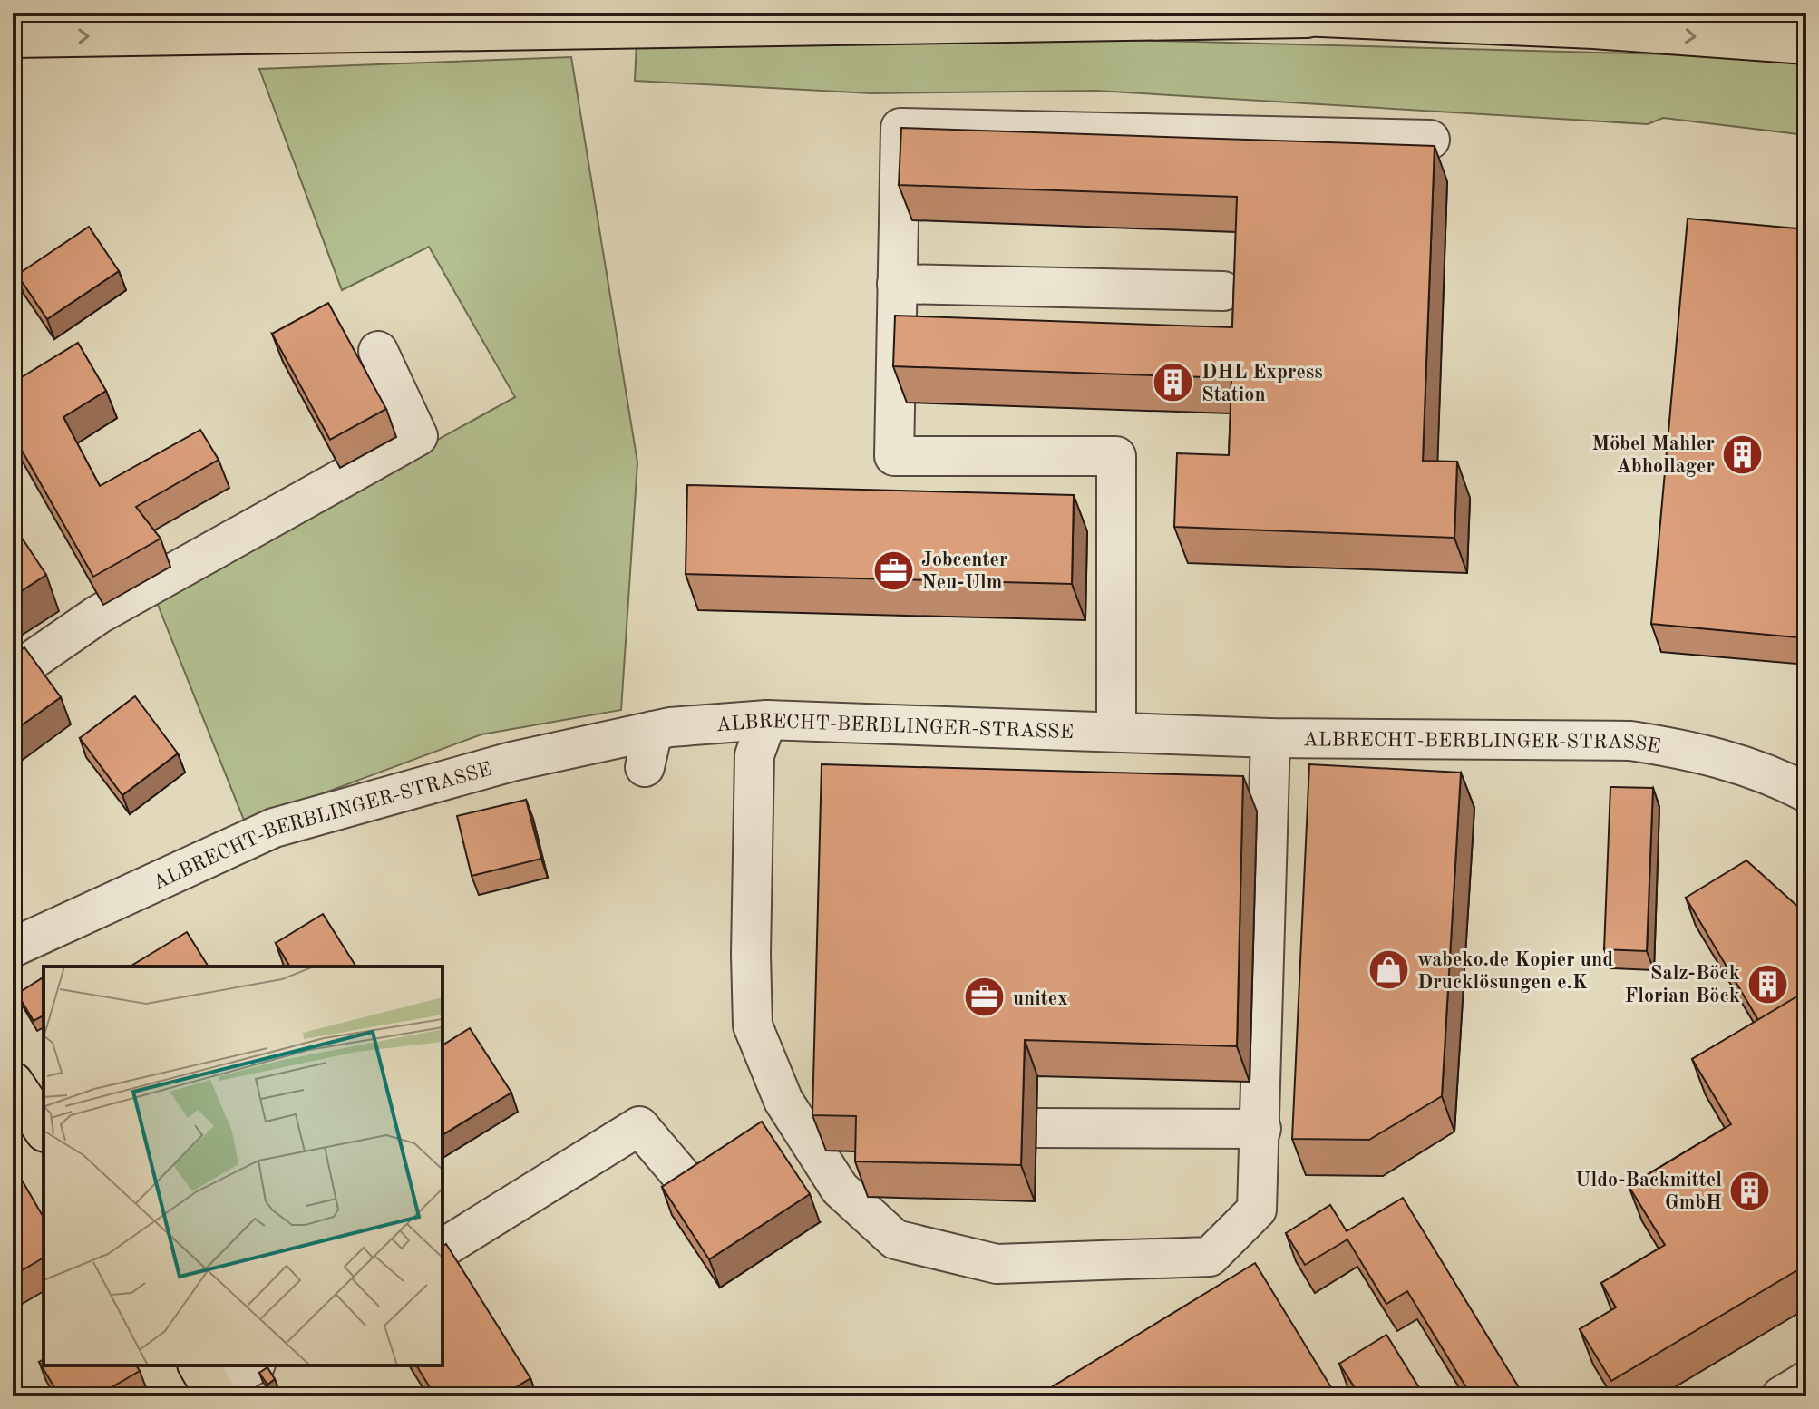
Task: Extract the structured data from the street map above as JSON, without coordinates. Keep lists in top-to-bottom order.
{
  "streets": {
    "street": ["ALBRECHT-BERBLINGER-STRASSE"]
  },
  "places": {
    "building": [
      "DHL Express Station",
      "Möbel Mahler Abhollager",
      "Salz-Böck Florian Böck",
      "Uldo-Backmittel GmbH"
    ],
    "office": ["Jobcenter Neu-Ulm", "unitex"],
    "shop": ["wabeko.de Kopier und Drucklösungen e.K"]
  }
}
